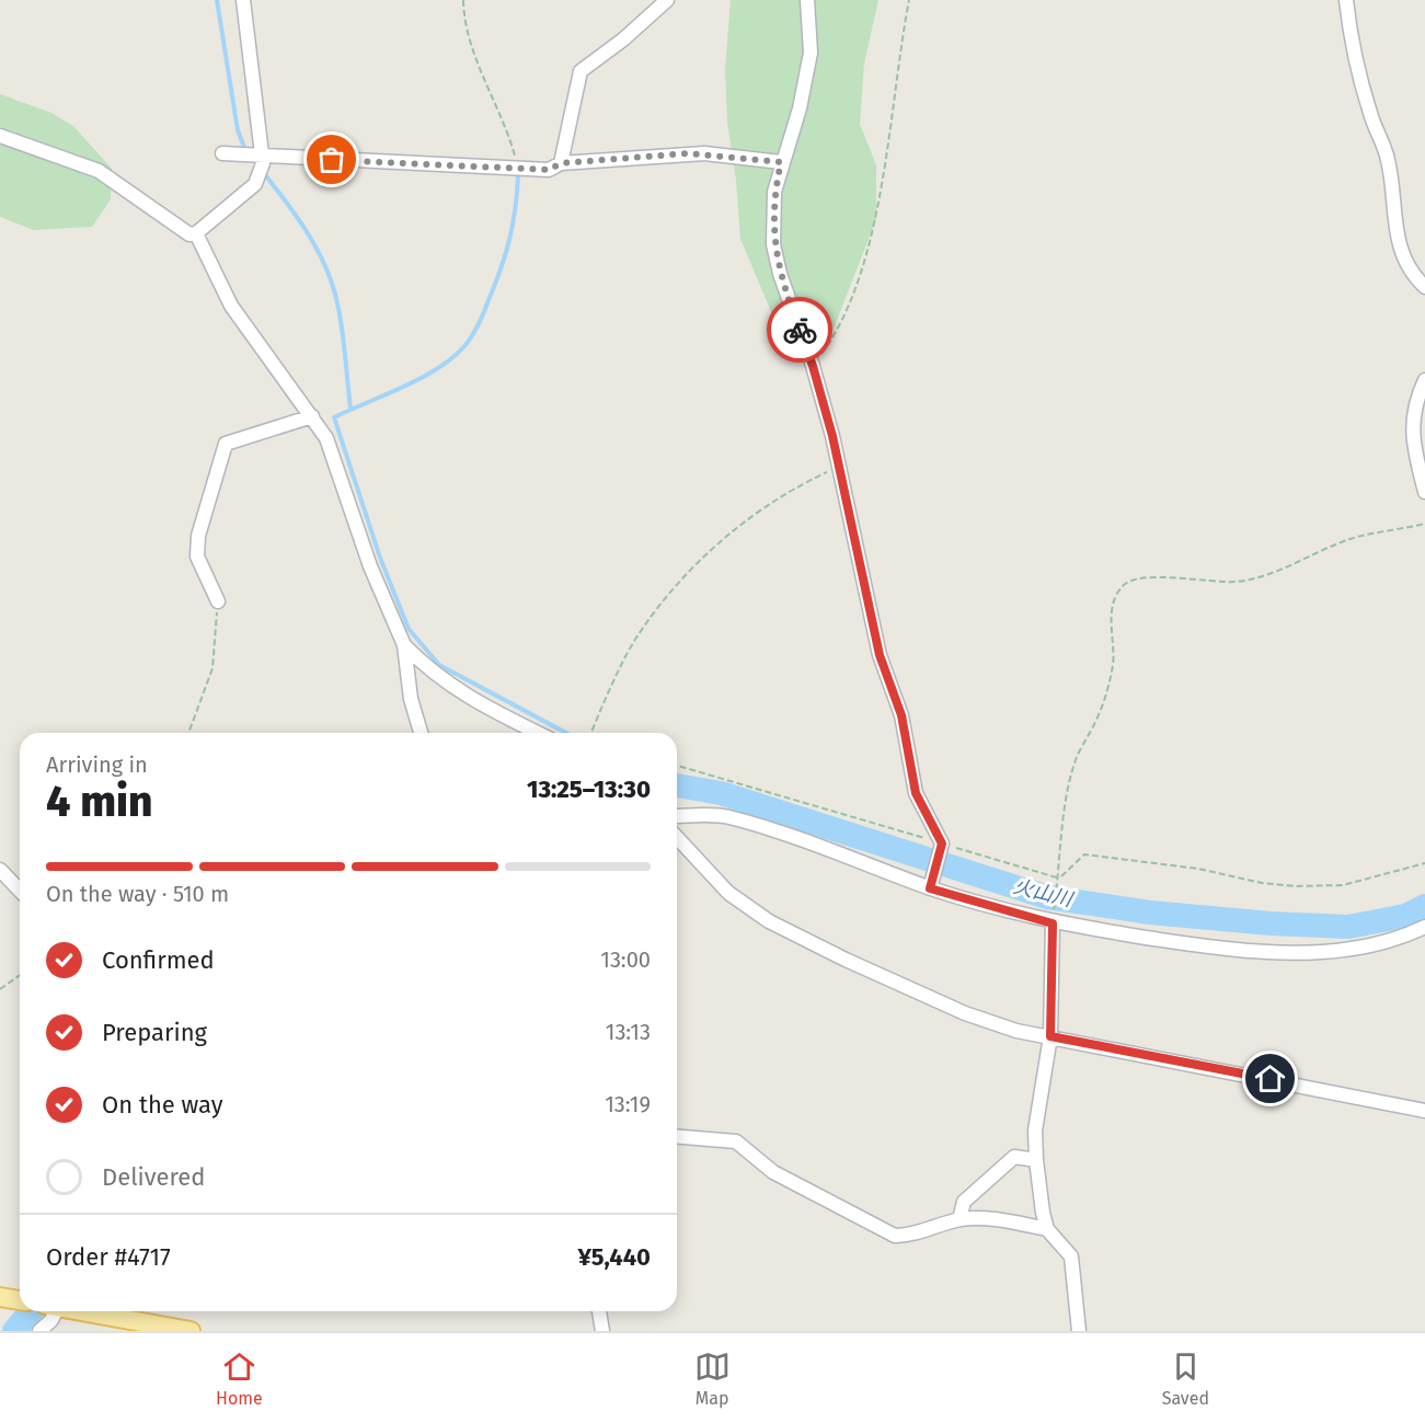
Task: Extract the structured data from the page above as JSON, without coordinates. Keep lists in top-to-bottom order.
{
  "water": ["火山川"],
  "page": {
    "heading": ["4 min", "Arriving in", "13:25–13:30"],
    "panel": ["Order #4717", "¥5,440"],
    "bar": "On the way · 510 m",
    "list": [
      ["Confirmed", "13:00"],
      ["Preparing", "13:13"],
      ["On the way", "13:19"],
      "Delivered"
    ],
    "tabs": ["Home", "Map", "Saved"]
  }
}
